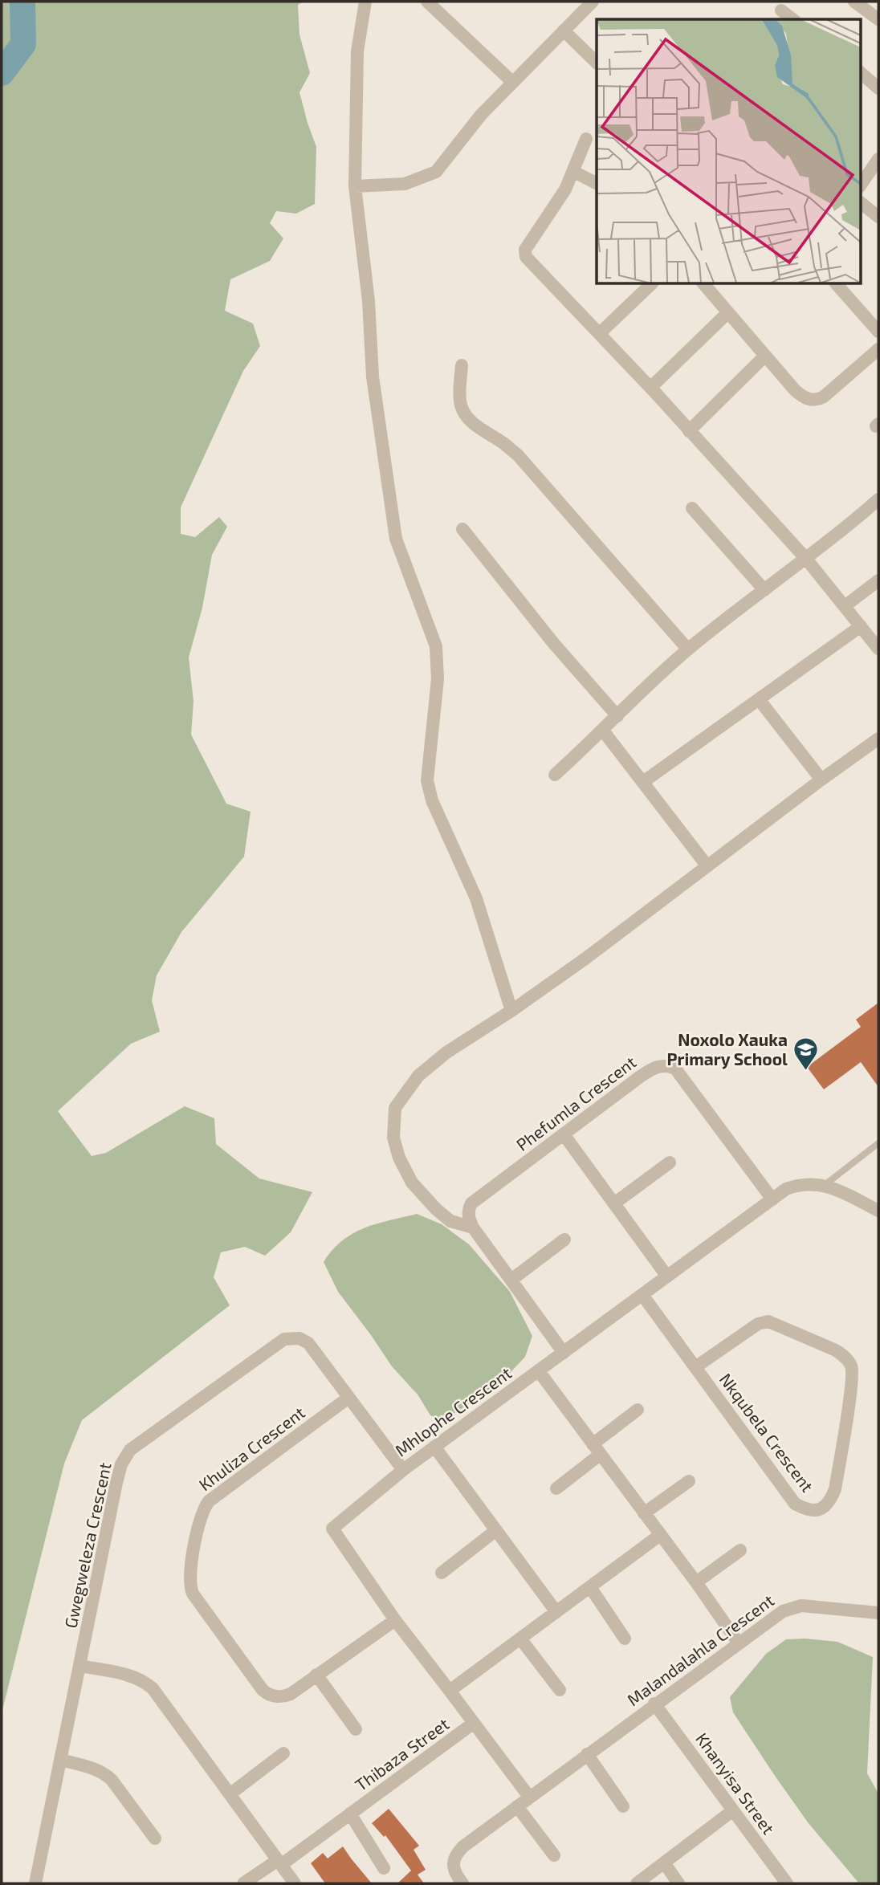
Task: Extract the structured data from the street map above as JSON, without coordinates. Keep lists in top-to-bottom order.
{
  "streets": {
    "street": [
      "Phefumla Crescent",
      "Mhlophe Crescent",
      "Nkqubela Crescent",
      "Khuliza Crescent",
      "Gwegweleza Crescent",
      "Malandalahla Crescent",
      "Thibaza Street",
      "Khanyisa Street"
    ]
  },
  "crossings": [
    ["Phefumla Crescent", "Mhlophe Crescent"],
    ["Mhlophe Crescent", "Nkqubela Crescent"],
    ["Mhlophe Crescent", "Khuliza Crescent"],
    ["Mhlophe Crescent", "Gwegweleza Crescent"],
    ["Mhlophe Crescent", "Malandalahla Crescent"],
    ["Mhlophe Crescent", "Thibaza Street"],
    ["Khuliza Crescent", "Gwegweleza Crescent"],
    ["Malandalahla Crescent", "Khanyisa Street"]
  ],
  "places": {
    "school or university": ["Noxolo Xauka Primary School"]
  }
}
